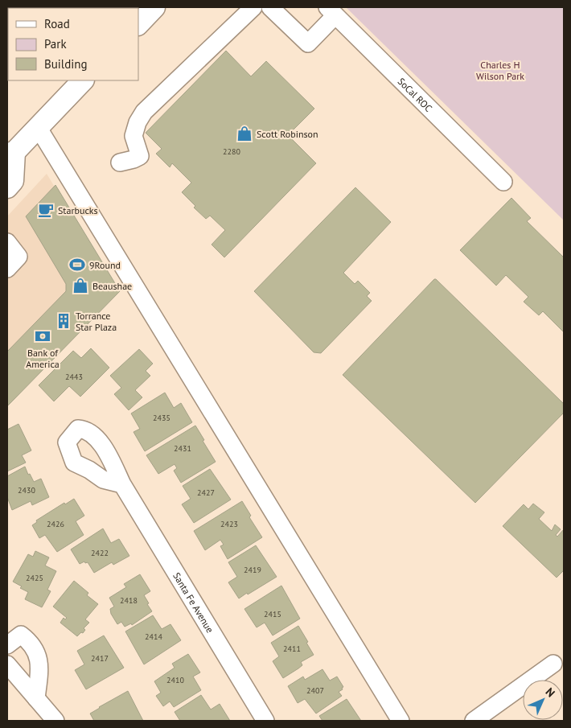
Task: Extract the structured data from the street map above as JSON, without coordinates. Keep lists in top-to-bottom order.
{
  "streets": {
    "street": ["SoCal ROC", "Santa Fe Avenue"]
  },
  "parks": ["Charles H Wilson Park"],
  "places": {
    "shop": ["Scott Robinson", "Beaushae"],
    "cafe": ["Starbucks"],
    "sports": ["9Round"],
    "building": ["Torrance Star Plaza"],
    "bank": ["Bank of America"]
  },
  "house_numbers": [
    "2280",
    "2443",
    "2435",
    "2431",
    "2430",
    "2427",
    "2426",
    "2423",
    "2422",
    "2419",
    "2425",
    "2418",
    "2415",
    "2414",
    "2411",
    "2417",
    "2410",
    "2407"
  ],
  "legend": ["Road", "Park", "Building"],
  "north": "top right"
}
